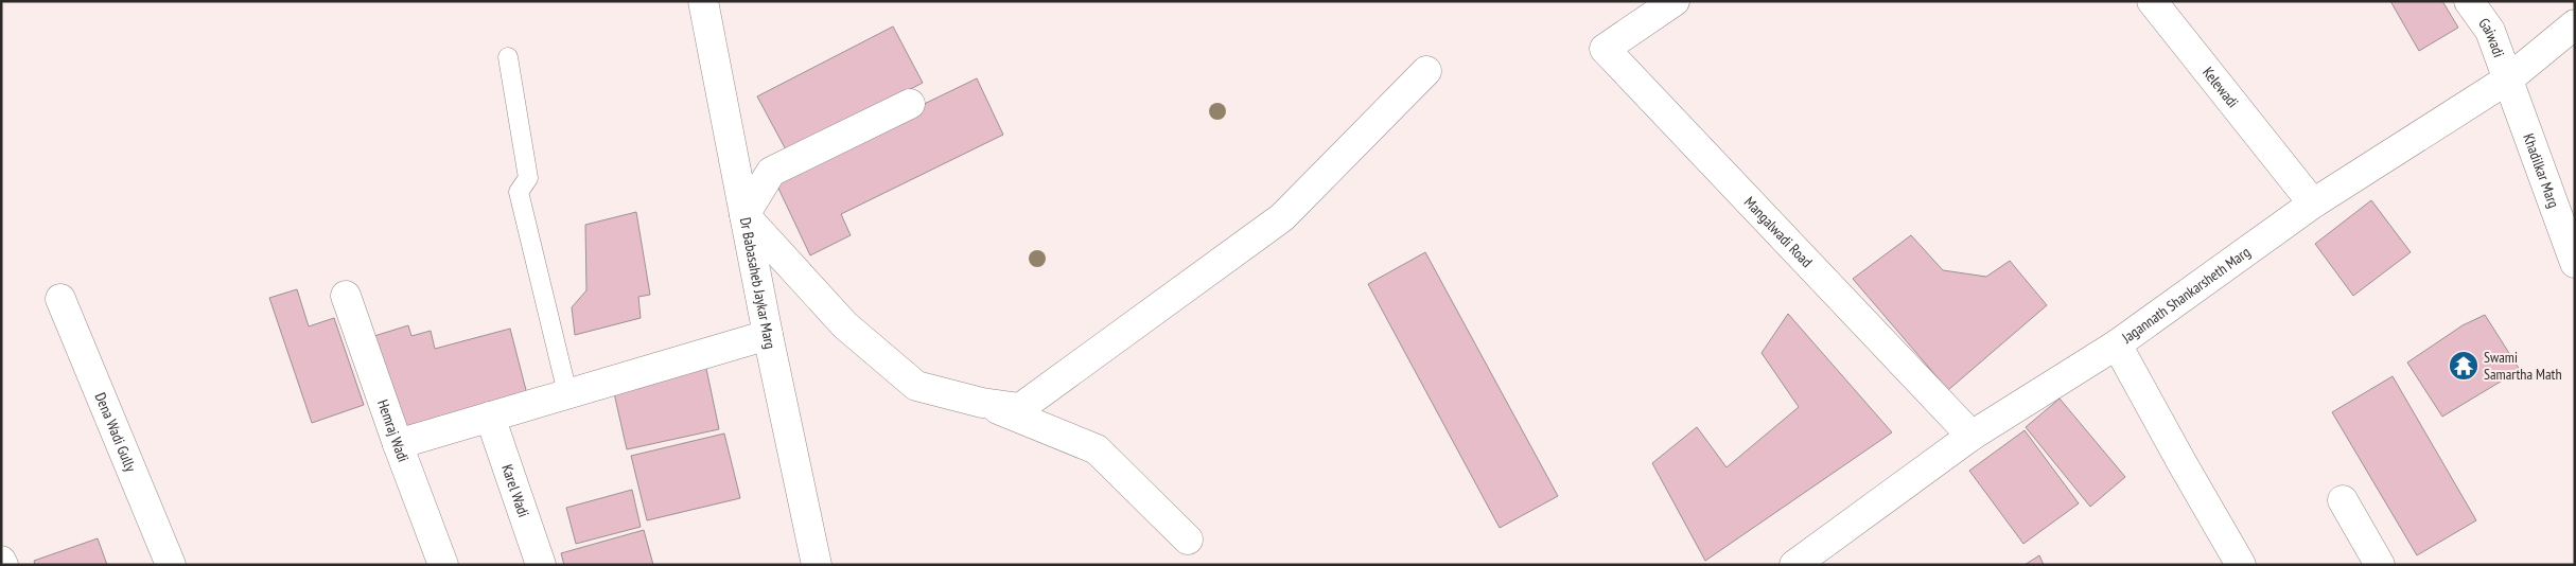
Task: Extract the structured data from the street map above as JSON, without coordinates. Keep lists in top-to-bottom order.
{
  "streets": {
    "street": [
      "Gaiwadi",
      "Kelewadi",
      "Khadilkar Marg",
      "Mangalwadi Road",
      "Dr Babasaheb Jaykar Marg",
      "Jagannath Shankarsheth Marg",
      "Hemraj Wadi",
      "Dena Wadi Gully",
      "Karel Wadi"
    ]
  },
  "crossings": [
    ["Gaiwadi", "Khadilkar Marg"],
    ["Gaiwadi", "Jagannath Shankarsheth Marg"],
    ["Kelewadi", "Jagannath Shankarsheth Marg"],
    ["Khadilkar Marg", "Jagannath Shankarsheth Marg"],
    ["Mangalwadi Road", "Jagannath Shankarsheth Marg"]
  ],
  "places": {
    "temple": ["Swami Samartha Math"]
  }
}
